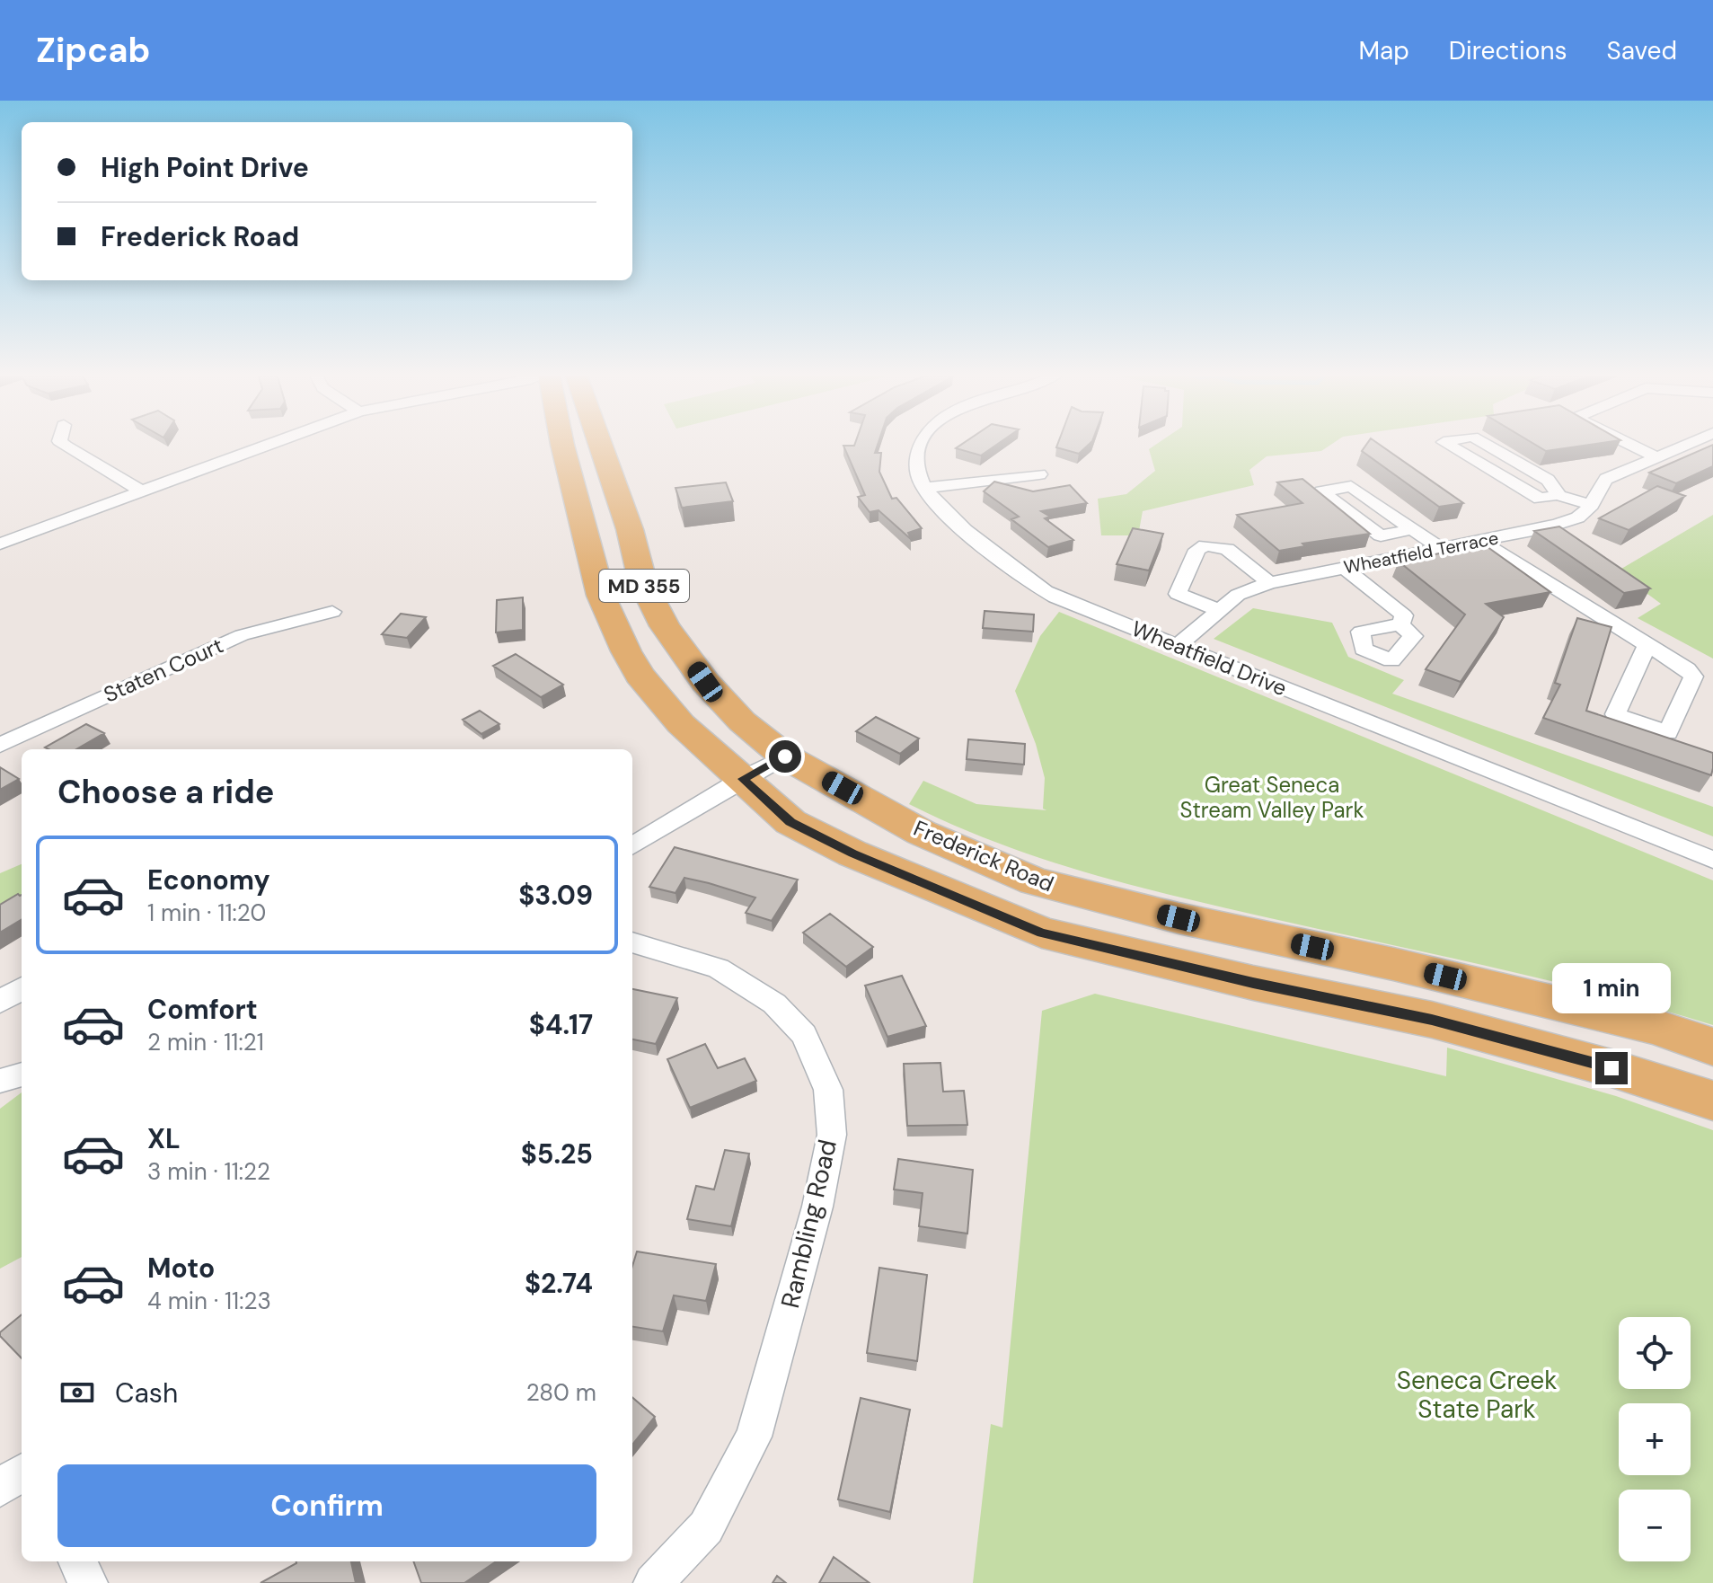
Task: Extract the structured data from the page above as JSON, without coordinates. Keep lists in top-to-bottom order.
{
  "streets": {
    "main road": ["MD 355", "Frederick Road"],
    "street": [
      "Wheatfield Terrace",
      "Wheatfield Drive",
      "Staten Court",
      "Rambling Road"
    ]
  },
  "crossings": [
    ["Wheatfield Terrace", "Wheatfield Drive"]
  ],
  "parks": ["Great Seneca Stream Valley Park", "Seneca Creek State Park"],
  "page": {
    "header": "Zipcab",
    "nav": ["Map", "Directions", "Saved"],
    "banner": ["High Point Drive", "Frederick Road"],
    "heading": "Choose a ride",
    "list": [
      {
        "name": "Economy",
        "note": "1 min · 11:20",
        "value": "$3.09"
      },
      {
        "name": "Comfort",
        "note": "2 min · 11:21",
        "value": "$4.17"
      },
      {
        "name": "XL",
        "note": "3 min · 11:22",
        "value": "$5.25"
      },
      {
        "name": "Moto",
        "note": "4 min · 11:23",
        "value": "$2.74"
      }
    ],
    "bubble": "1 min",
    "map_buttons": ["+", "−"],
    "pay": ["Cash", "280 m"],
    "buttons": "Confirm"
  }
}
